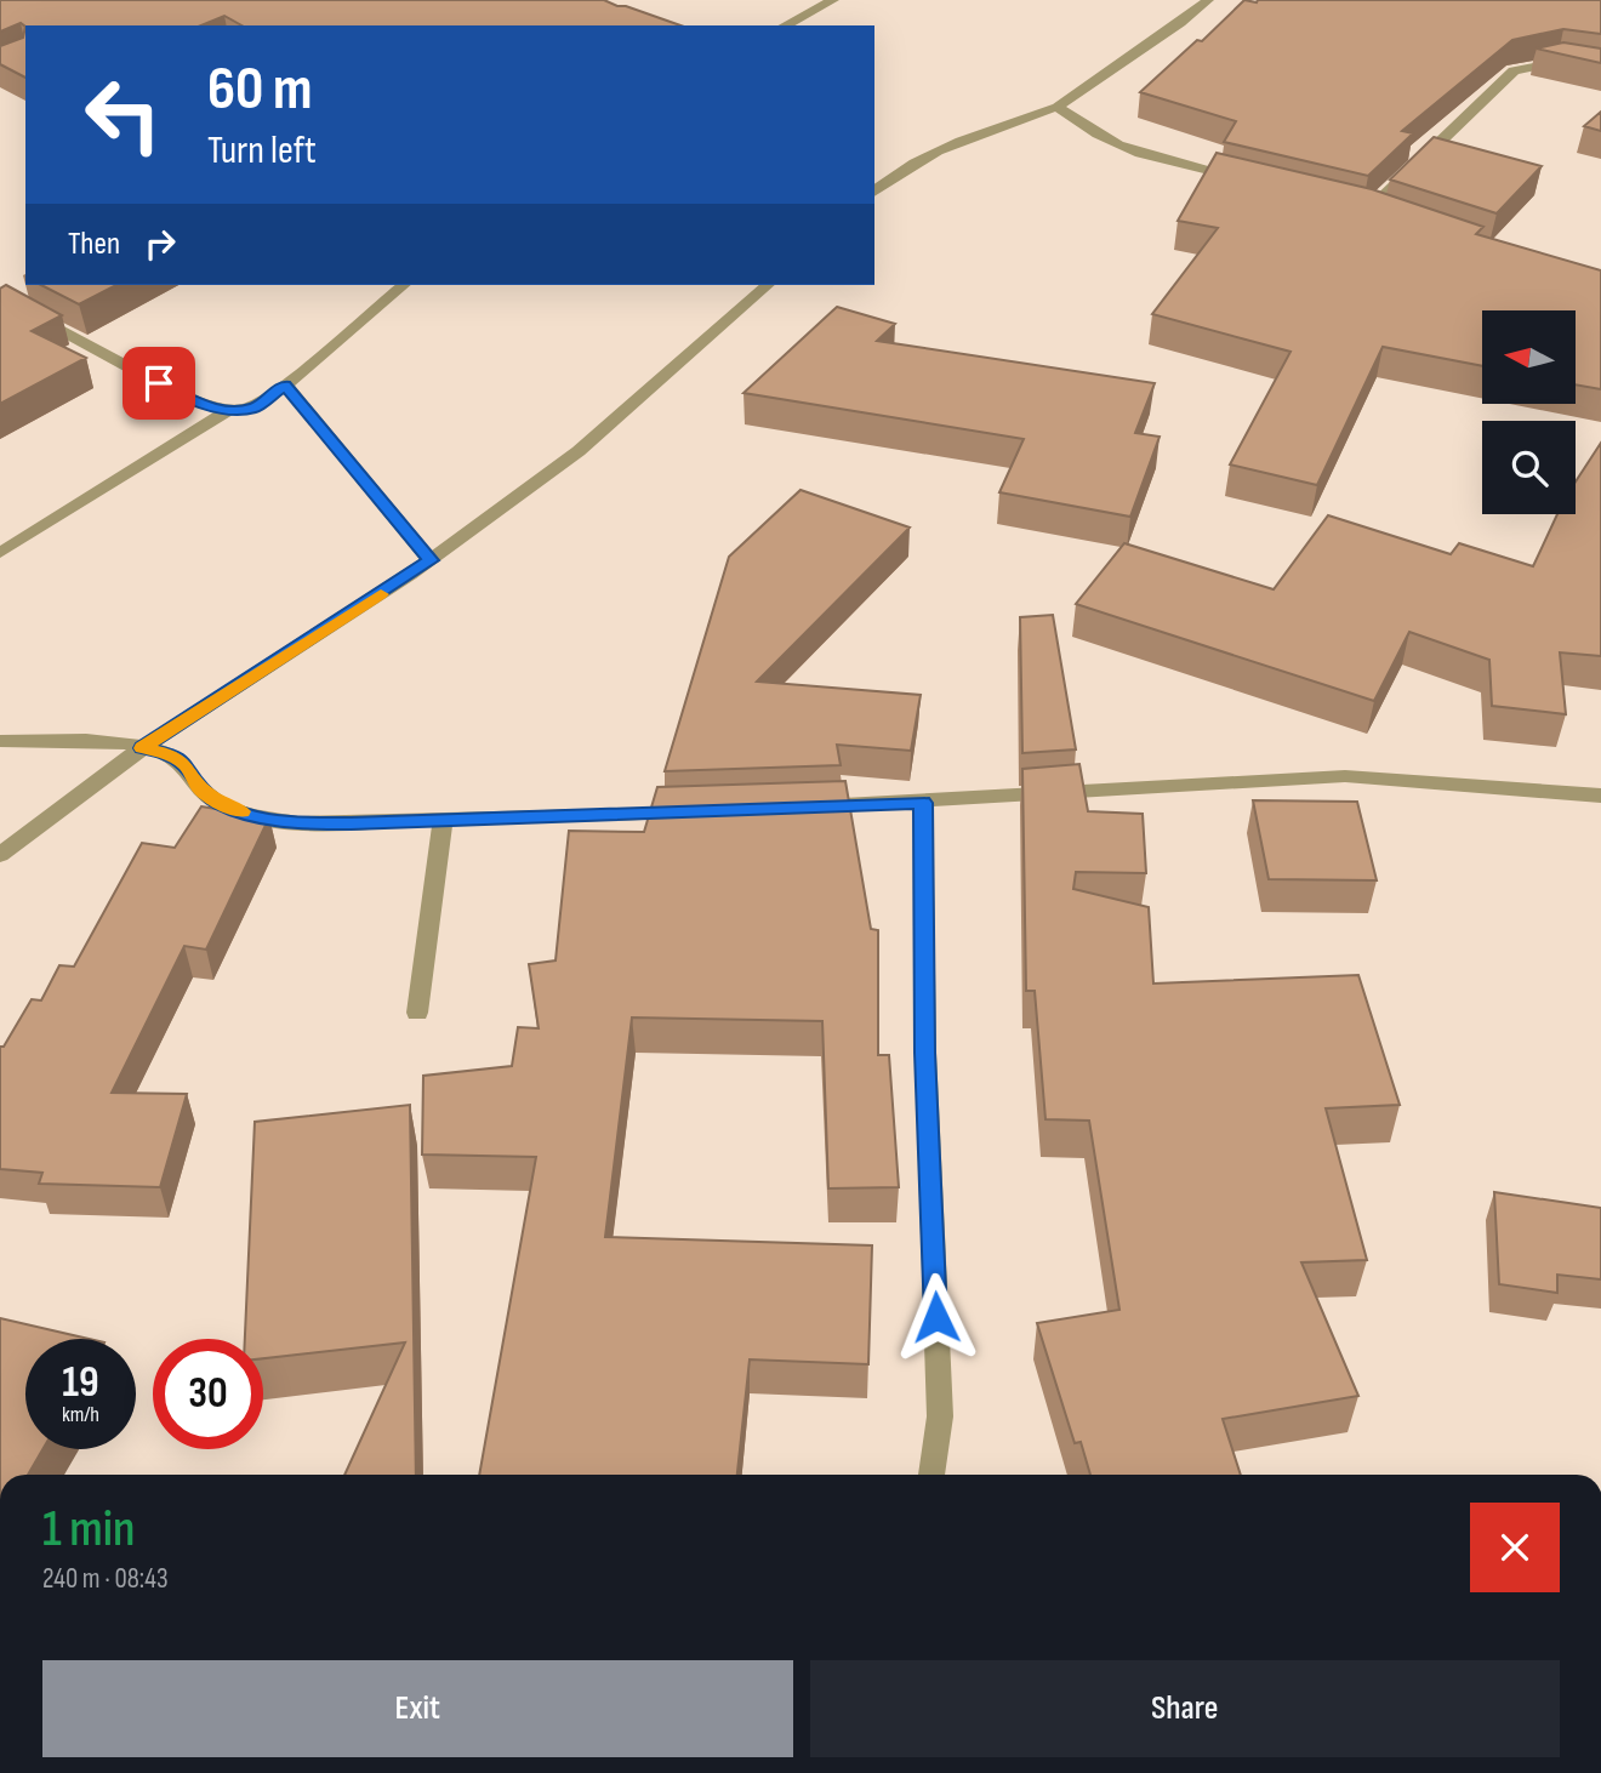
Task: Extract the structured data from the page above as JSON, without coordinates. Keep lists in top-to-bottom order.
{
  "north": "left",
  "page": {
    "turn": ["60 m", "Turn left"],
    "then": "Then",
    "speed": "19 km/h",
    "limit": "30",
    "heading": ["1 min", "240 m · 08:43"],
    "buttons": ["Exit", "Share"]
  }
}
